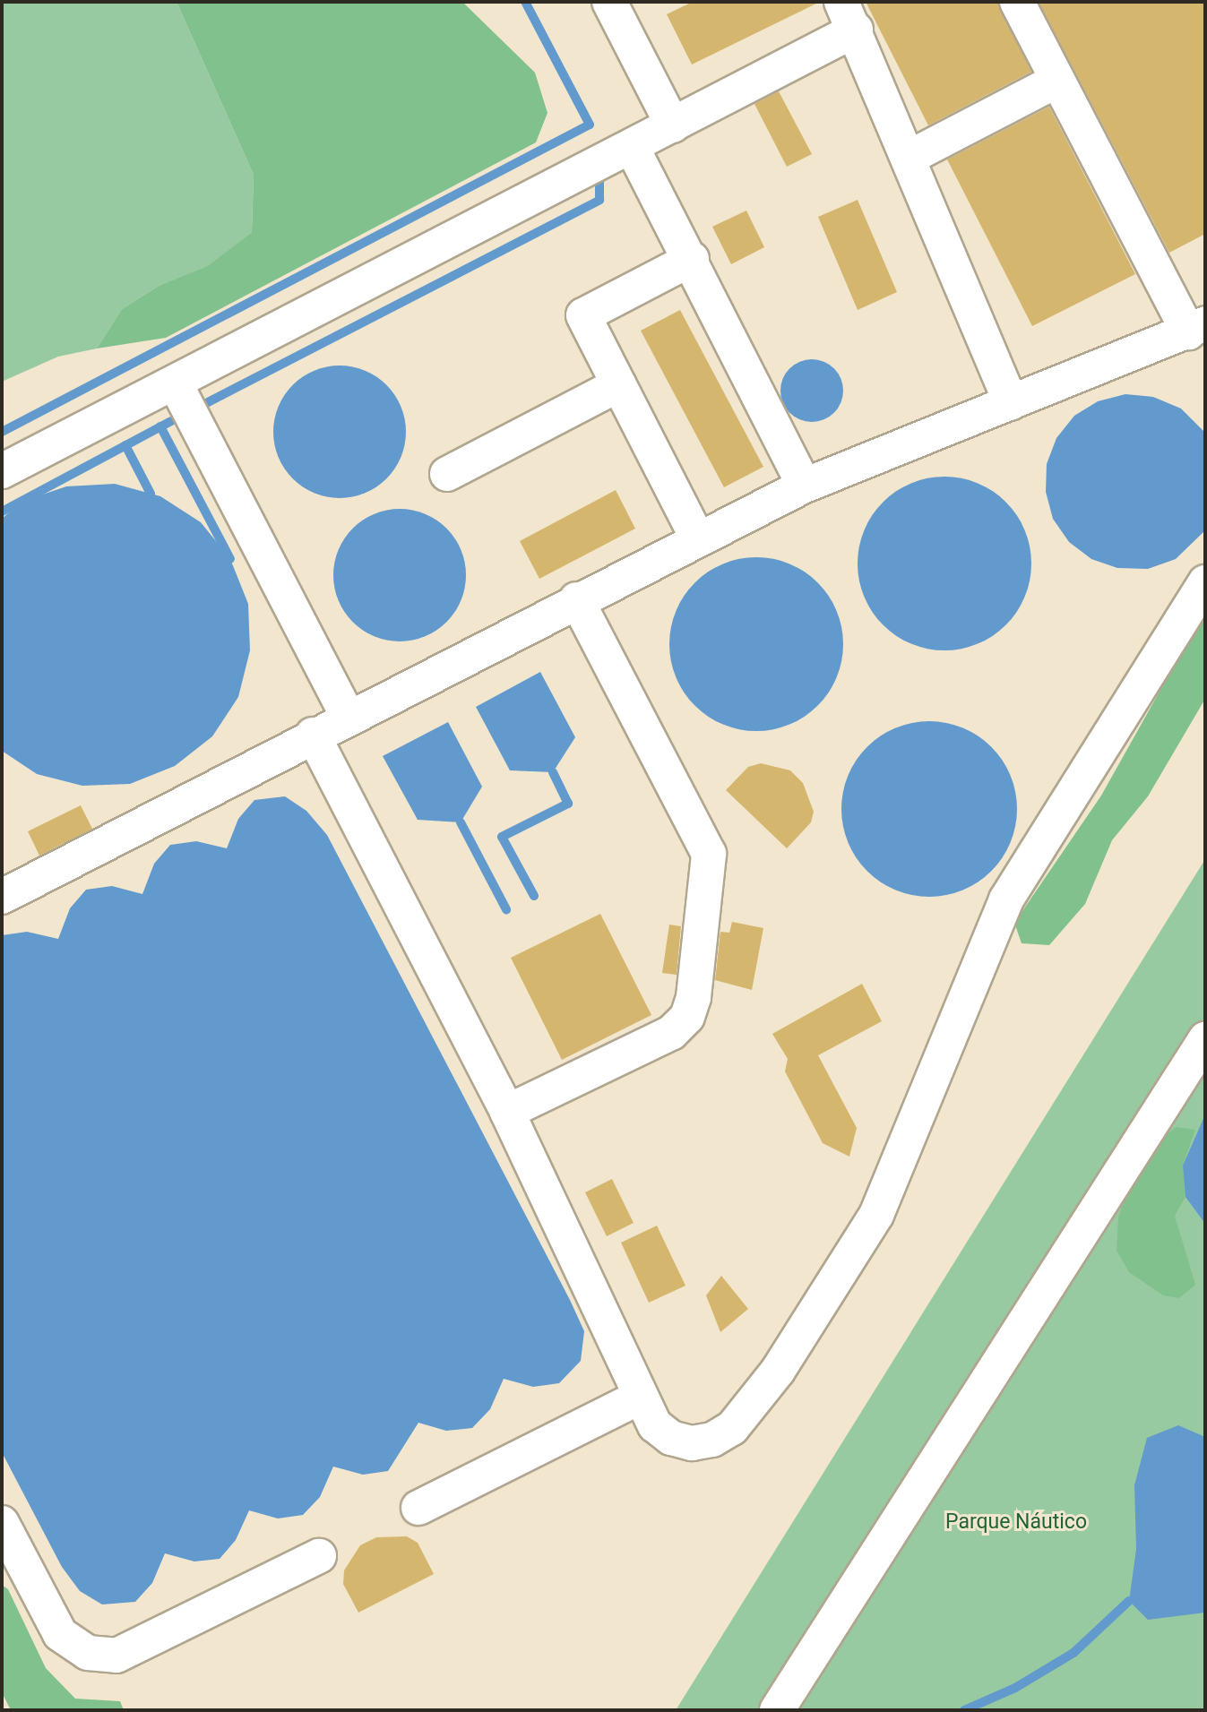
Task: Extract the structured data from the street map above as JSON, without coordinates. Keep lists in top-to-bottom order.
{
  "parks": ["Parque Náutico"]
}
